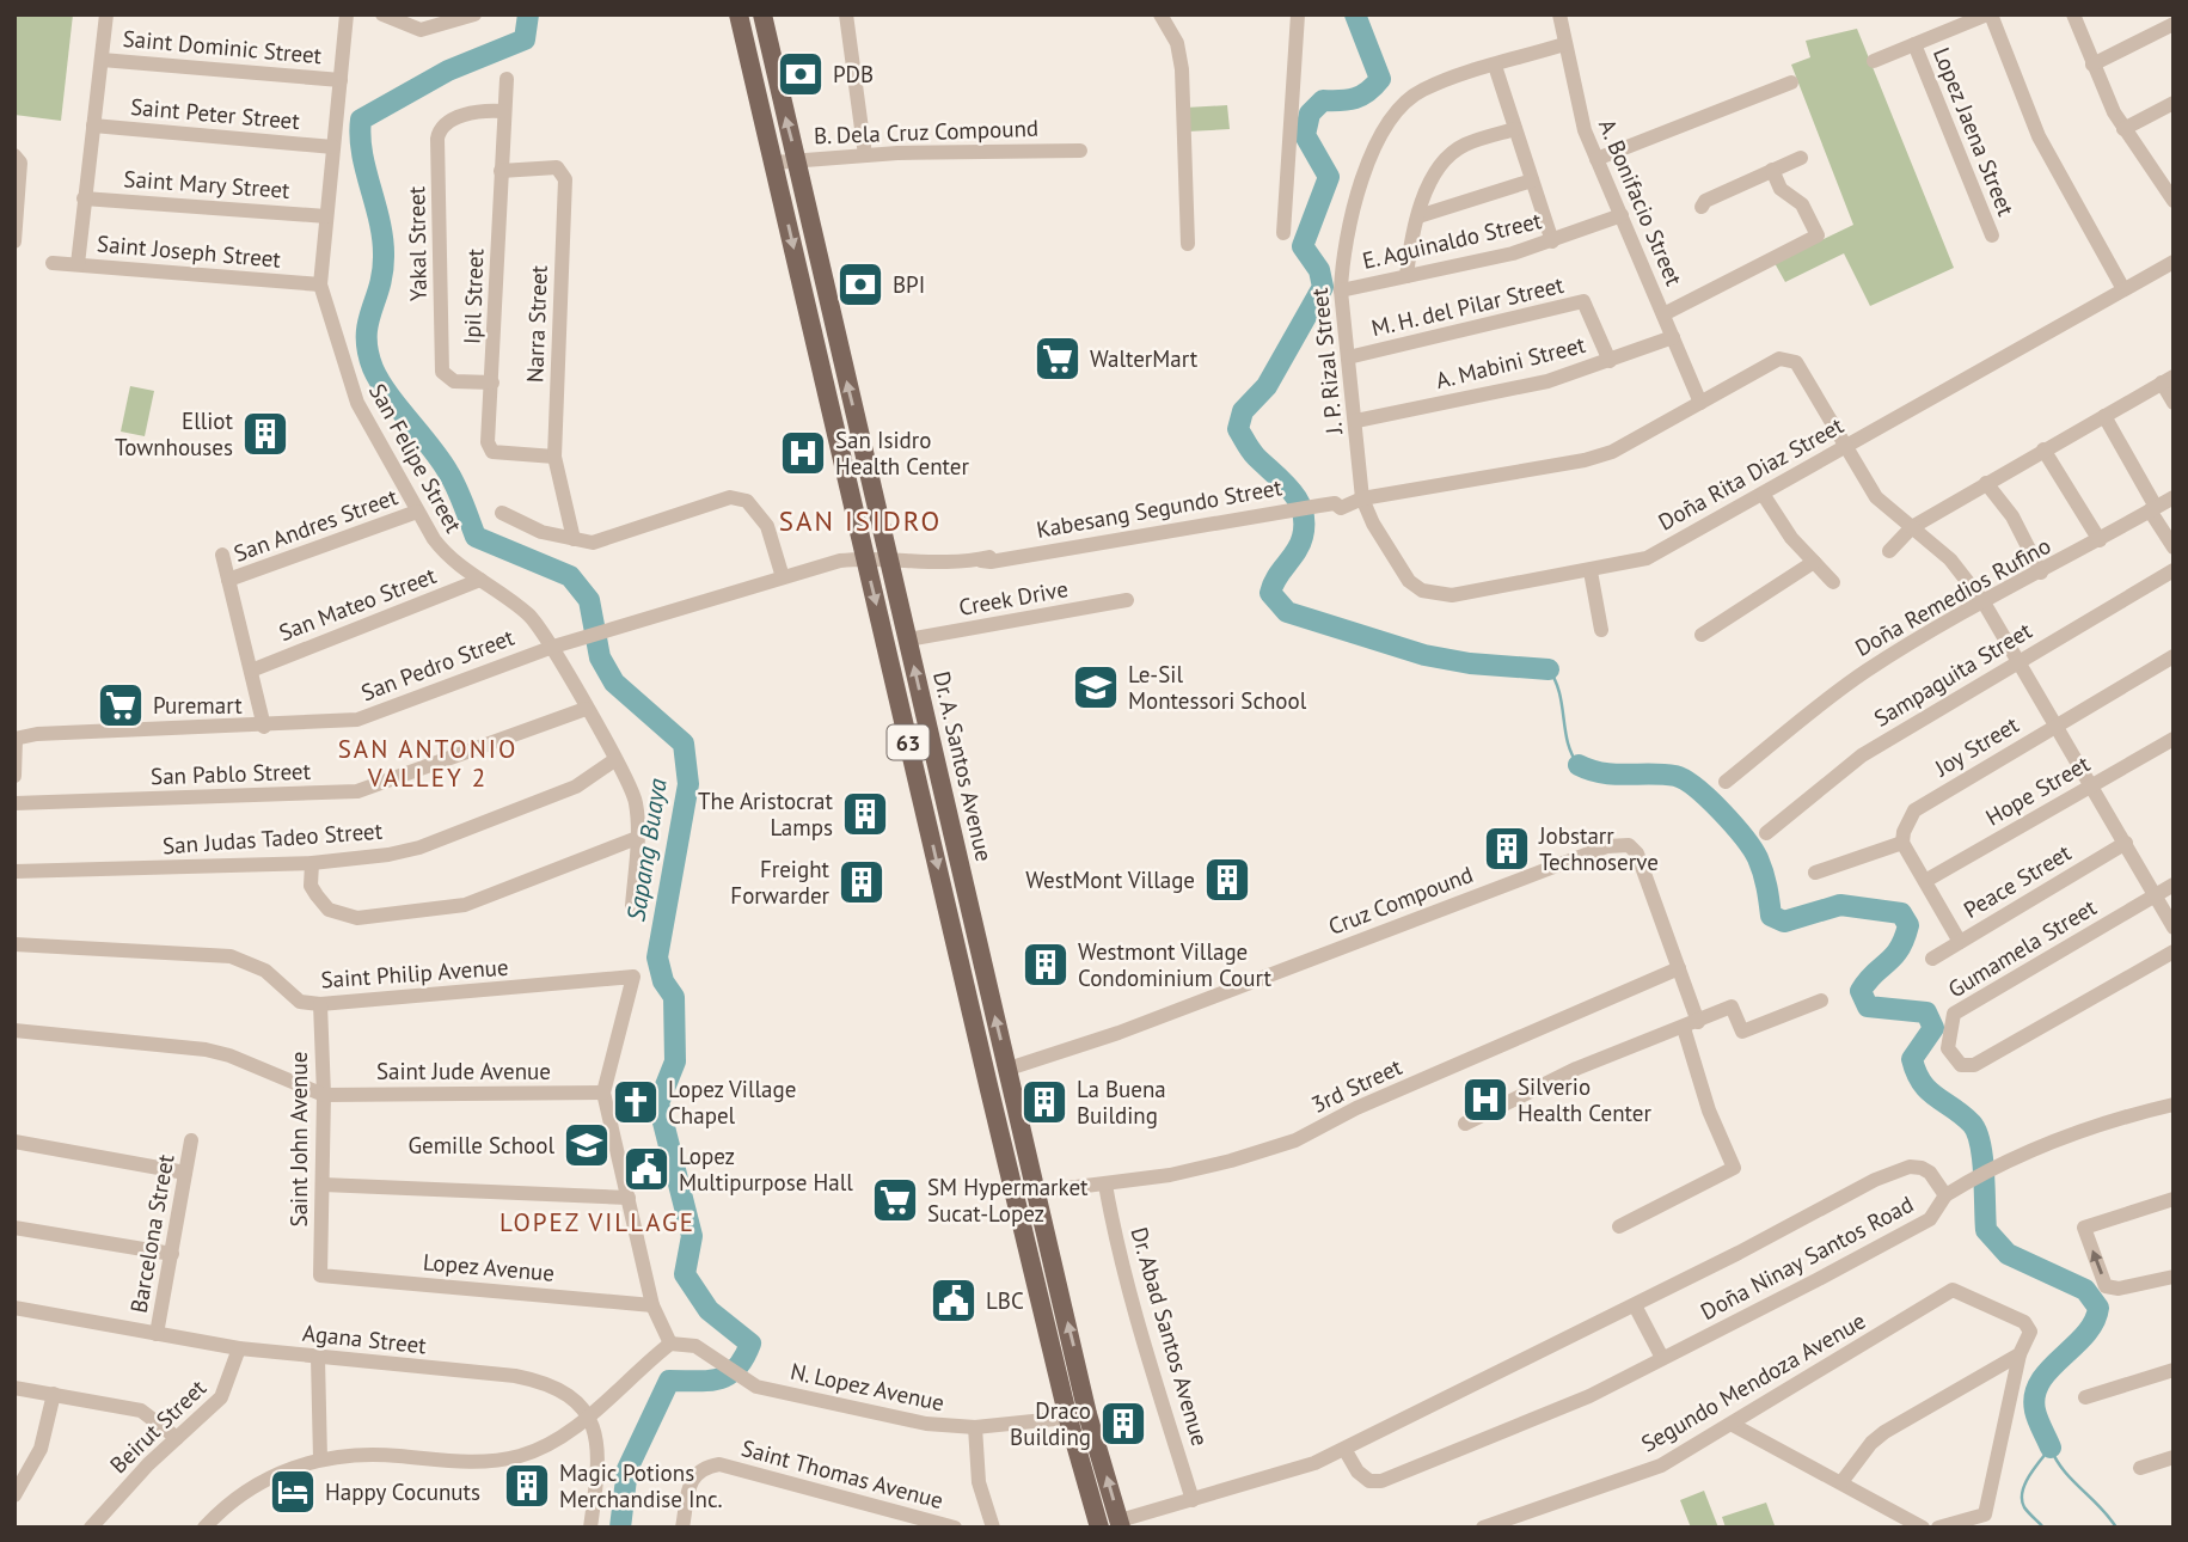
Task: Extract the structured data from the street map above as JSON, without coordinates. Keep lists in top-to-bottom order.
{
  "streets": {
    "main road": ["63", "Dr. A. Santos Avenue"],
    "street": [
      "Saint Dominic Street",
      "Saint Peter Street",
      "B. Dela Cruz Compound",
      "Lopez Jaena Street",
      "Saint Mary Street",
      "A. Bonifacio Street",
      "E. Aguinaldo Street",
      "Yakal Street",
      "Saint Joseph Street",
      "Ipil Street",
      "M. H. del Pilar Street",
      "Narra Street",
      "J. P. Rizal Street",
      "A. Mabini Street",
      "San Felipe Street",
      "Doña Rita Diaz Street",
      "Kabesang Segundo Street",
      "San Andres Street",
      "Doña Remedios Rufino",
      "Creek Drive",
      "San Mateo Street",
      "San Pedro Street",
      "Sampaguita Street",
      "Joy Street",
      "San Pablo Street",
      "Hope Street",
      "San Judas Tadeo Street",
      "Peace Street",
      "Cruz Compound",
      "Gumamela Street",
      "Saint Philip Avenue",
      "Saint Jude Avenue",
      "3rd Street",
      "Saint John Avenue",
      "Barcelona Street",
      "Doña Ninay Santos Road",
      "Lopez Avenue",
      "Dr. Abad Santos Avenue",
      "Agana Street",
      "Segundo Mendoza Avenue",
      "N. Lopez Avenue",
      "Beirut Street",
      "Saint Thomas Avenue"
    ]
  },
  "crossings": [
    ["Saint Dominic Street", "San Felipe Street"],
    ["Saint Peter Street", "San Felipe Street"],
    ["B. Dela Cruz Compound", "Dr. A. Santos Avenue"],
    ["Saint Mary Street", "San Felipe Street"],
    ["A. Bonifacio Street", "E. Aguinaldo Street"],
    ["A. Bonifacio Street", "J. P. Rizal Street"],
    ["A. Bonifacio Street", "A. Mabini Street"],
    ["A. Bonifacio Street", "Kabesang Segundo Street"],
    ["E. Aguinaldo Street", "J. P. Rizal Street"],
    ["Yakal Street", "Ipil Street"],
    ["Saint Joseph Street", "San Felipe Street"],
    ["Ipil Street", "Narra Street"],
    ["M. H. del Pilar Street", "J. P. Rizal Street"],
    ["M. H. del Pilar Street", "A. Mabini Street"],
    ["J. P. Rizal Street", "A. Mabini Street"],
    ["J. P. Rizal Street", "Doña Rita Diaz Street"],
    ["J. P. Rizal Street", "Kabesang Segundo Street"],
    ["San Felipe Street", "San Andres Street"],
    ["San Felipe Street", "San Mateo Street"],
    ["San Felipe Street", "San Pedro Street"],
    ["San Felipe Street", "San Pablo Street"],
    ["San Felipe Street", "San Judas Tadeo Street"],
    ["Doña Rita Diaz Street", "Kabesang Segundo Street"],
    ["Kabesang Segundo Street", "San Pedro Street"],
    ["Kabesang Segundo Street", "Dr. A. Santos Avenue"],
    ["Creek Drive", "Dr. A. Santos Avenue"],
    ["San Pedro Street", "Dr. A. Santos Avenue"],
    ["Dr. A. Santos Avenue", "Cruz Compound"],
    ["Dr. A. Santos Avenue", "3rd Street"],
    ["Dr. A. Santos Avenue", "Doña Ninay Santos Road"],
    ["Dr. A. Santos Avenue", "N. Lopez Avenue"],
    ["Cruz Compound", "3rd Street"],
    ["Saint Philip Avenue", "Saint Jude Avenue"],
    ["Saint Philip Avenue", "Saint John Avenue"],
    ["Saint Jude Avenue", "Saint John Avenue"],
    ["3rd Street", "Dr. Abad Santos Avenue"],
    ["Saint John Avenue", "Lopez Avenue"],
    ["Barcelona Street", "Agana Street"],
    ["Doña Ninay Santos Road", "Dr. Abad Santos Avenue"],
    ["Agana Street", "Beirut Street"]
  ],
  "districts": ["SAN ISIDRO", "SAN ANTONIO VALLEY 2", "LOPEZ VILLAGE"],
  "water": ["Sapang Buaya"],
  "places": {
    "bank": ["PDB", "BPI"],
    "supermarket": ["WalterMart", "Puremart", "SM Hypermarket Sucat-Lopez"],
    "building": [
      "Elliot Townhouses",
      "The Aristocrat Lamps",
      "Jobstarr Technoserve",
      "WestMont Village",
      "Freight Forwarder",
      "Westmont Village Condominium Court",
      "La Buena Building",
      "Draco Building",
      "Magic Potions Merchandise Inc."
    ],
    "hospital": ["San Isidro Health Center", "Silverio Health Center"],
    "school or university": ["Le-Sil Montessori School", "Gemille School"],
    "church": ["Lopez Village Chapel"],
    "public building": ["Lopez Multipurpose Hall", "LBC"],
    "hotel": ["Happy Cocunuts"]
  }
}
